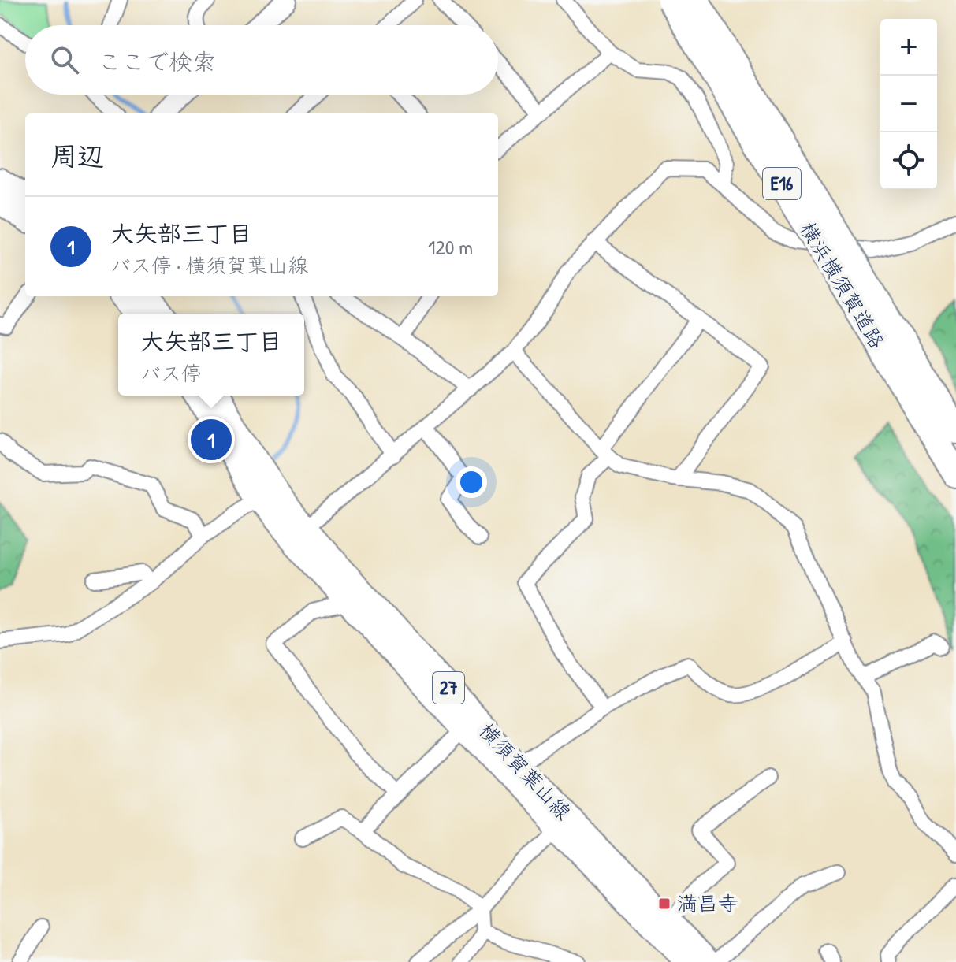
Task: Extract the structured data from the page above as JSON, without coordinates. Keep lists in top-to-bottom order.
{
  "streets": {
    "highway": ["E16", "横浜横須賀道路"],
    "main road": ["27", "横須賀葉山線"]
  },
  "places": {
    "transit": ["満昌寺"]
  },
  "page": {
    "map_buttons": ["+", "−"],
    "search": "ここで検索",
    "heading": "周辺",
    "list": [
      {
        "mark": "1",
        "name": "大矢部三丁目",
        "note": "バス停 · 横須賀葉山線",
        "value": "120 m"
      }
    ],
    "popup": ["大矢部三丁目", "バス停"],
    "pins": "1"
  }
}
